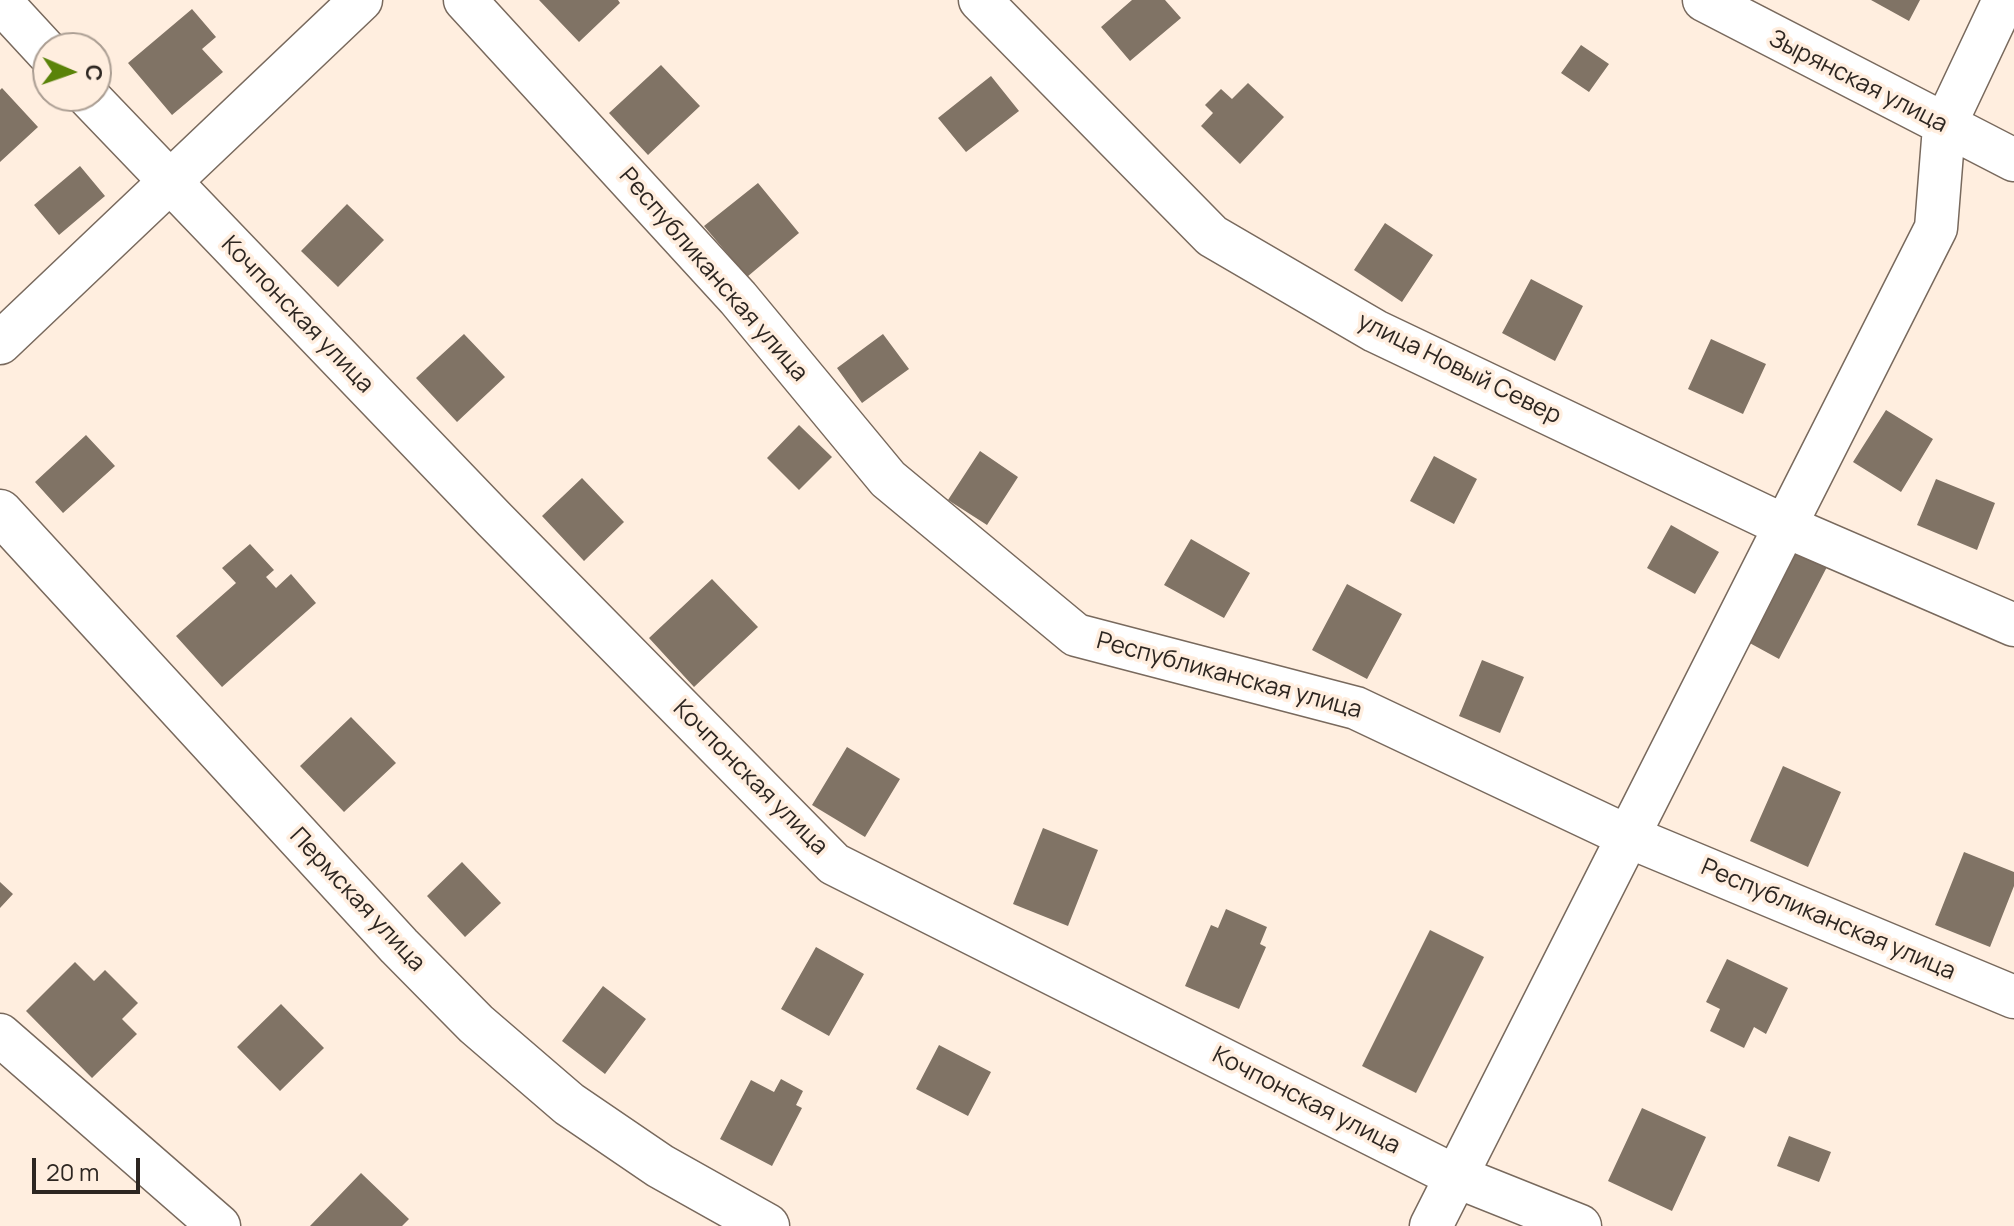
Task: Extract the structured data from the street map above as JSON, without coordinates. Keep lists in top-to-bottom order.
{
  "streets": {
    "main road": ["Пермская улица"],
    "street": [
      "Зырянская улица",
      "Республиканская улица",
      "Кочпонская улица",
      "улица Новый Север"
    ]
  },
  "scale_bar": "20 m",
  "north": "right"
}
